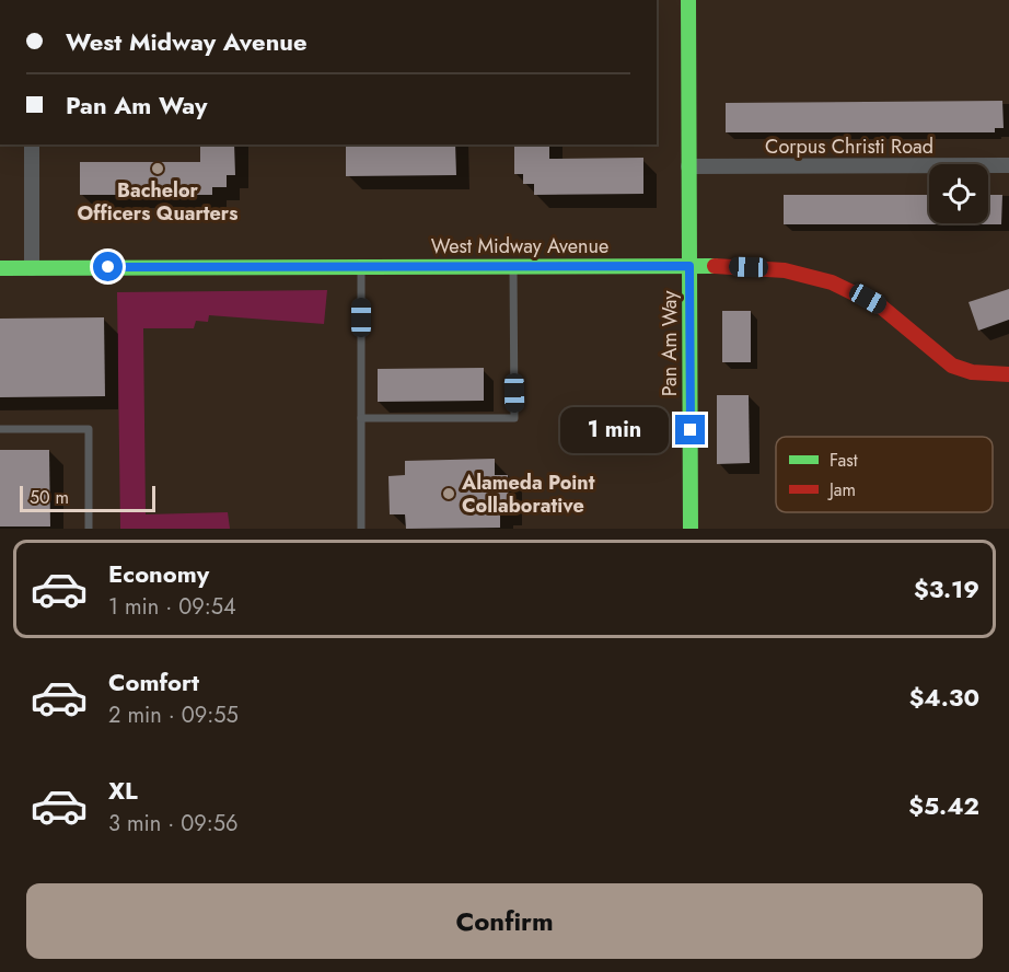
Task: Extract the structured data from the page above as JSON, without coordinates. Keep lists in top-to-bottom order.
{
  "streets": {
    "street": ["Corpus Christi Road", "West Midway Avenue", "Pan Am Way"]
  },
  "crossings": [
    ["Corpus Christi Road", "Pan Am Way"],
    ["West Midway Avenue", "Pan Am Way"]
  ],
  "places": ["Bachelor Officers Quarters", "Alameda Point Collaborative"],
  "legend": ["Fast", "Jam"],
  "scale_bar": "50 m",
  "page": {
    "banner": ["West Midway Avenue", "Pan Am Way"],
    "bubble": "1 min",
    "scale": "50 m",
    "list": [
      {
        "name": "Economy",
        "note": "1 min · 09:54",
        "value": "$3.19"
      },
      {
        "name": "Comfort",
        "note": "2 min · 09:55",
        "value": "$4.30"
      },
      {
        "name": "XL",
        "note": "3 min · 09:56",
        "value": "$5.42"
      }
    ],
    "buttons": "Confirm"
  }
}
